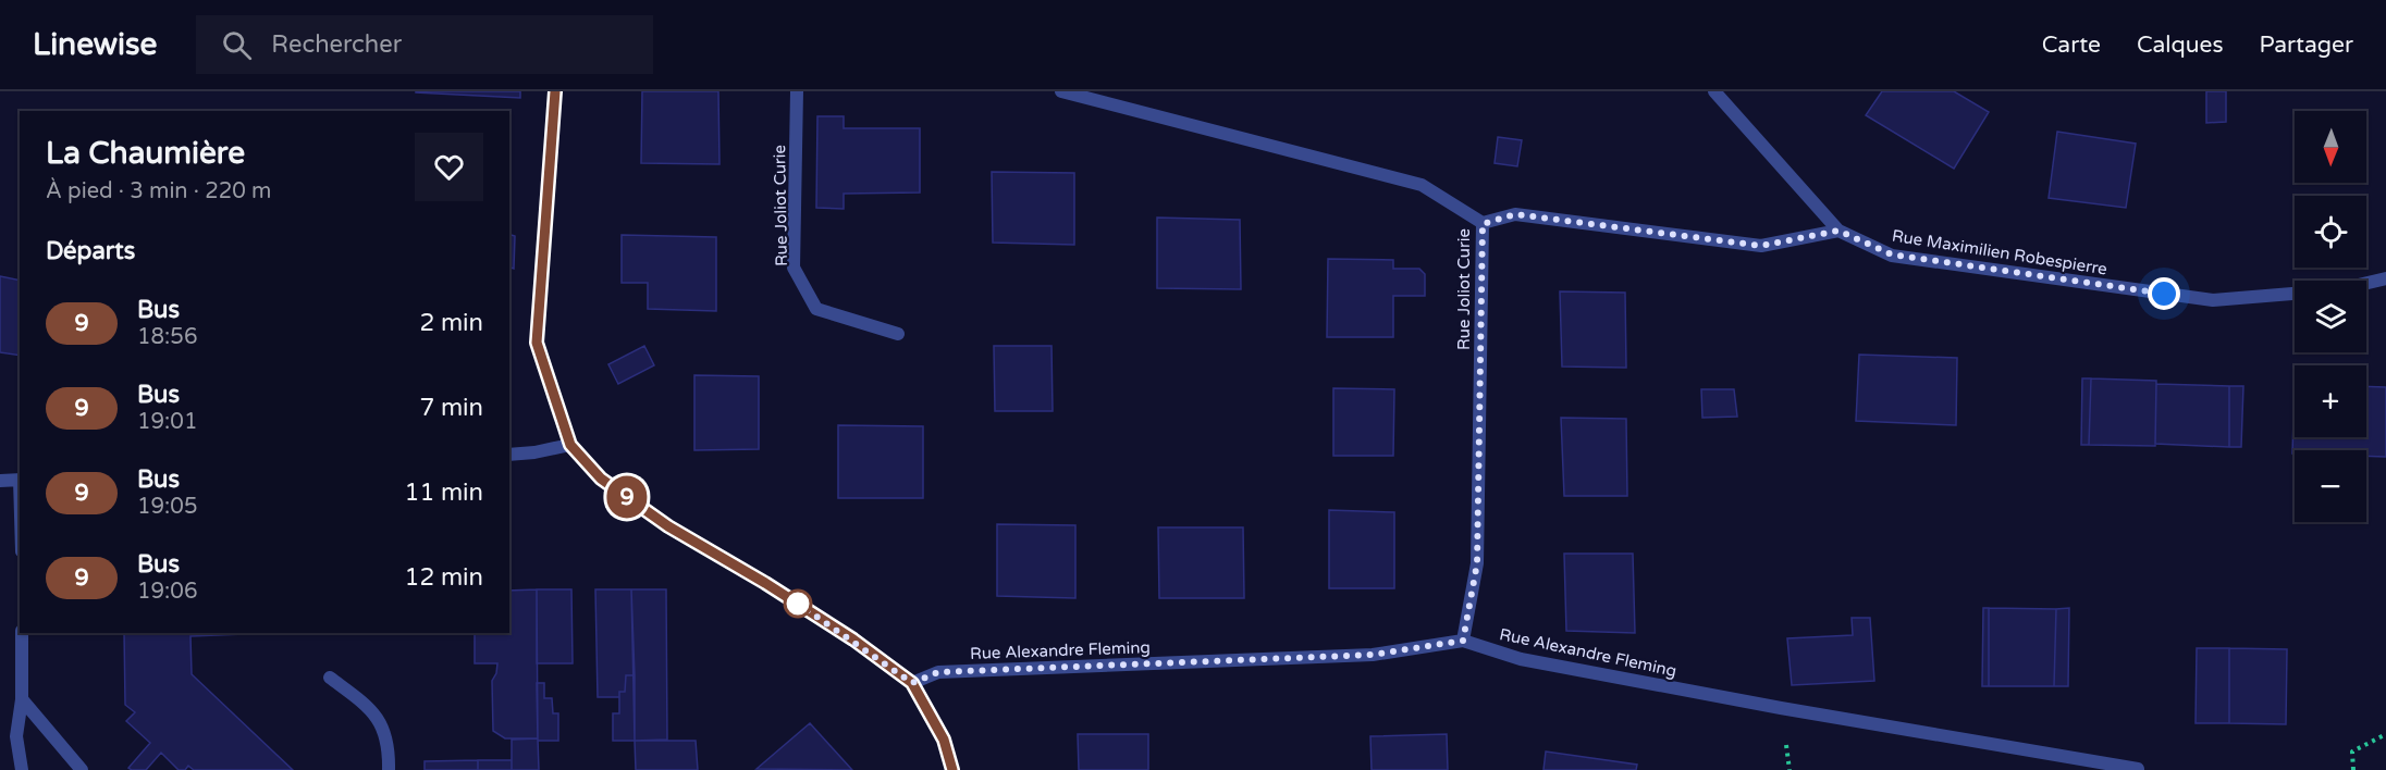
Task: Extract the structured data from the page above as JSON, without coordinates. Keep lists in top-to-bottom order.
{
  "streets": {
    "street": ["Rue Joliot Curie", "Rue Maximilien Robespierre", "Rue Alexandre Fleming"]
  },
  "crossings": [
    ["Rue Joliot Curie", "Rue Alexandre Fleming"]
  ],
  "lines": ["bus line 9"],
  "north": "bottom",
  "page": {
    "header": "Linewise",
    "search": "Rechercher",
    "nav": ["Carte", "Calques", "Partager"],
    "on_map": "9",
    "map_buttons": ["+", "−"],
    "heading": [
      ["La Chaumière", "À pied · 3 min · 220 m"],
      "Départs"
    ],
    "list": [
      {
        "mark": "9",
        "name": "Bus",
        "note": "18:56",
        "value": "2 min"
      },
      {
        "mark": "9",
        "name": "Bus",
        "note": "19:01",
        "value": "7 min"
      },
      {
        "mark": "9",
        "name": "Bus",
        "note": "19:05",
        "value": "11 min"
      },
      {
        "mark": "9",
        "name": "Bus",
        "note": "19:06",
        "value": "12 min"
      }
    ]
  }
}
